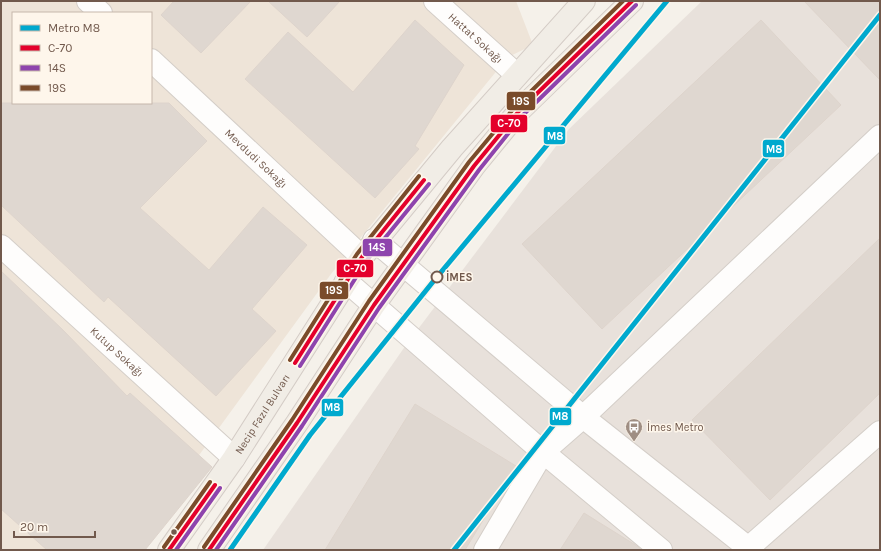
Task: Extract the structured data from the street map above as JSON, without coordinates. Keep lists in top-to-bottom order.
{
  "streets": {
    "main road": ["Necip Fazıl Bulvarı"],
    "street": ["Hattat Sokağı", "Mevdudi Sokağı", "Kutup Sokağı"]
  },
  "crossings": [
    ["Hattat Sokağı", "Necip Fazıl Bulvarı"],
    ["Mevdudi Sokağı", "Necip Fazıl Bulvarı"],
    ["Kutup Sokağı", "Necip Fazıl Bulvarı"]
  ],
  "places": {
    "other": ["İMES"],
    "bus stop": ["İmes Metro"]
  },
  "lines": [
    "metro line M8",
    "transit line C-70",
    "transit line 19S",
    "transit line 14S"
  ],
  "legend": [
    "Metro M8",
    "C-70",
    "14S",
    "19S"
  ],
  "scale_bar": "20 m"
}
